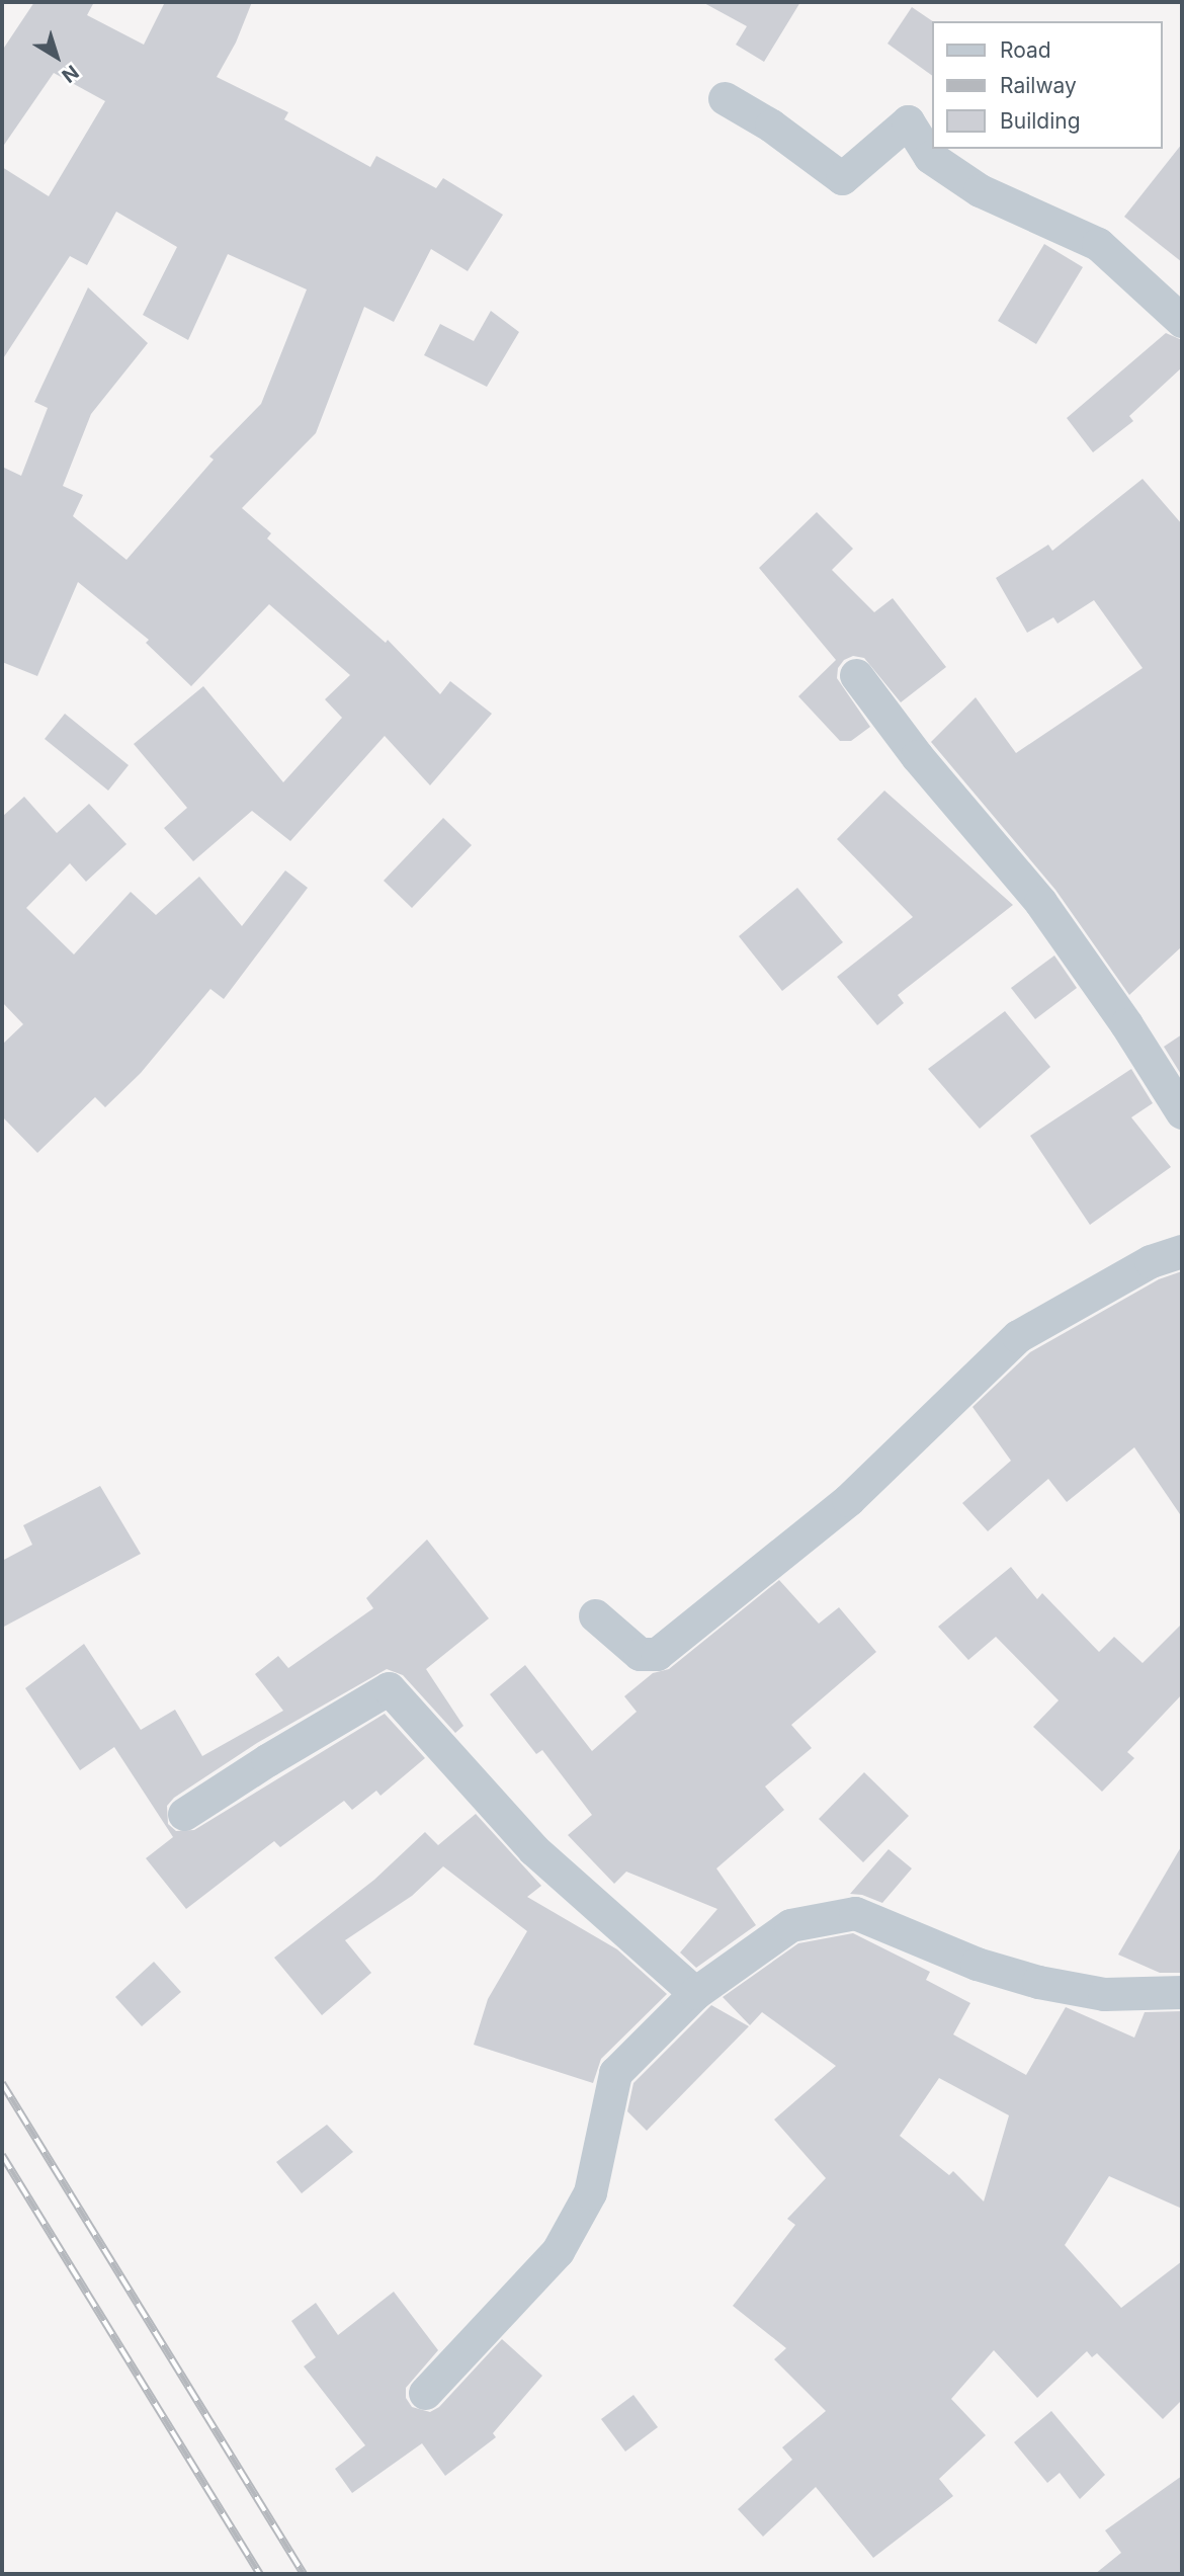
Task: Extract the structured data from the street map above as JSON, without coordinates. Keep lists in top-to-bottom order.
{
  "legend": ["Road", "Railway", "Building"],
  "north": "bottom right"
}
